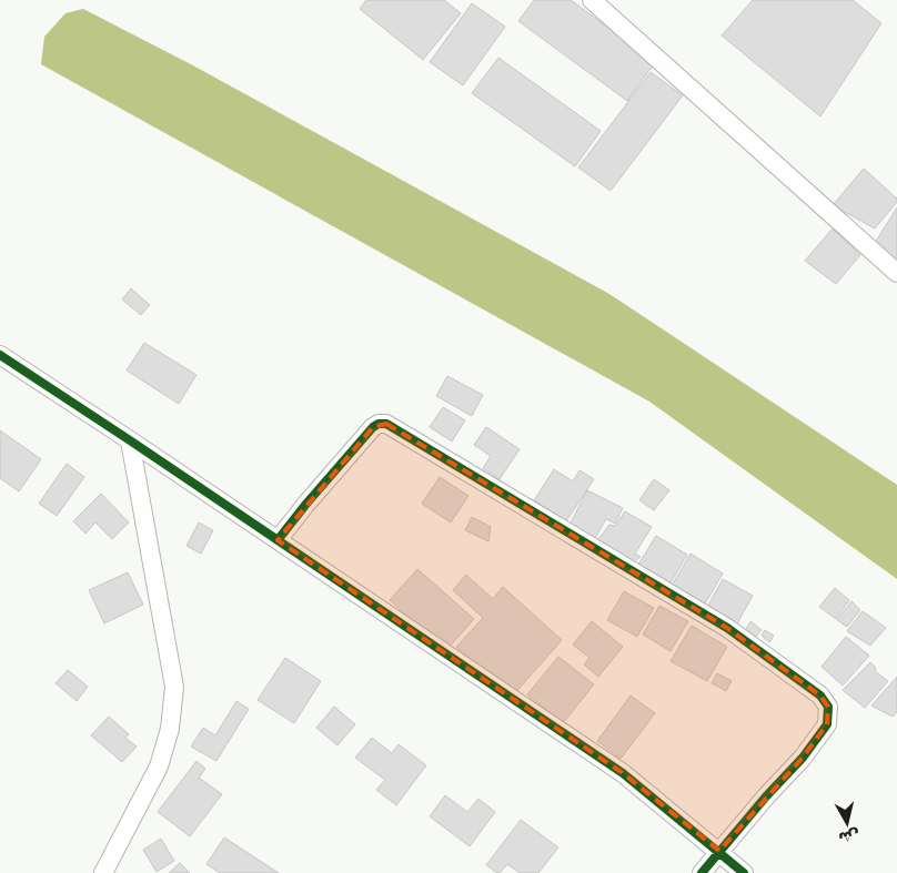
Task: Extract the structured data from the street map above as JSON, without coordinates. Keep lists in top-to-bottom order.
{
  "north": "bottom"
}
